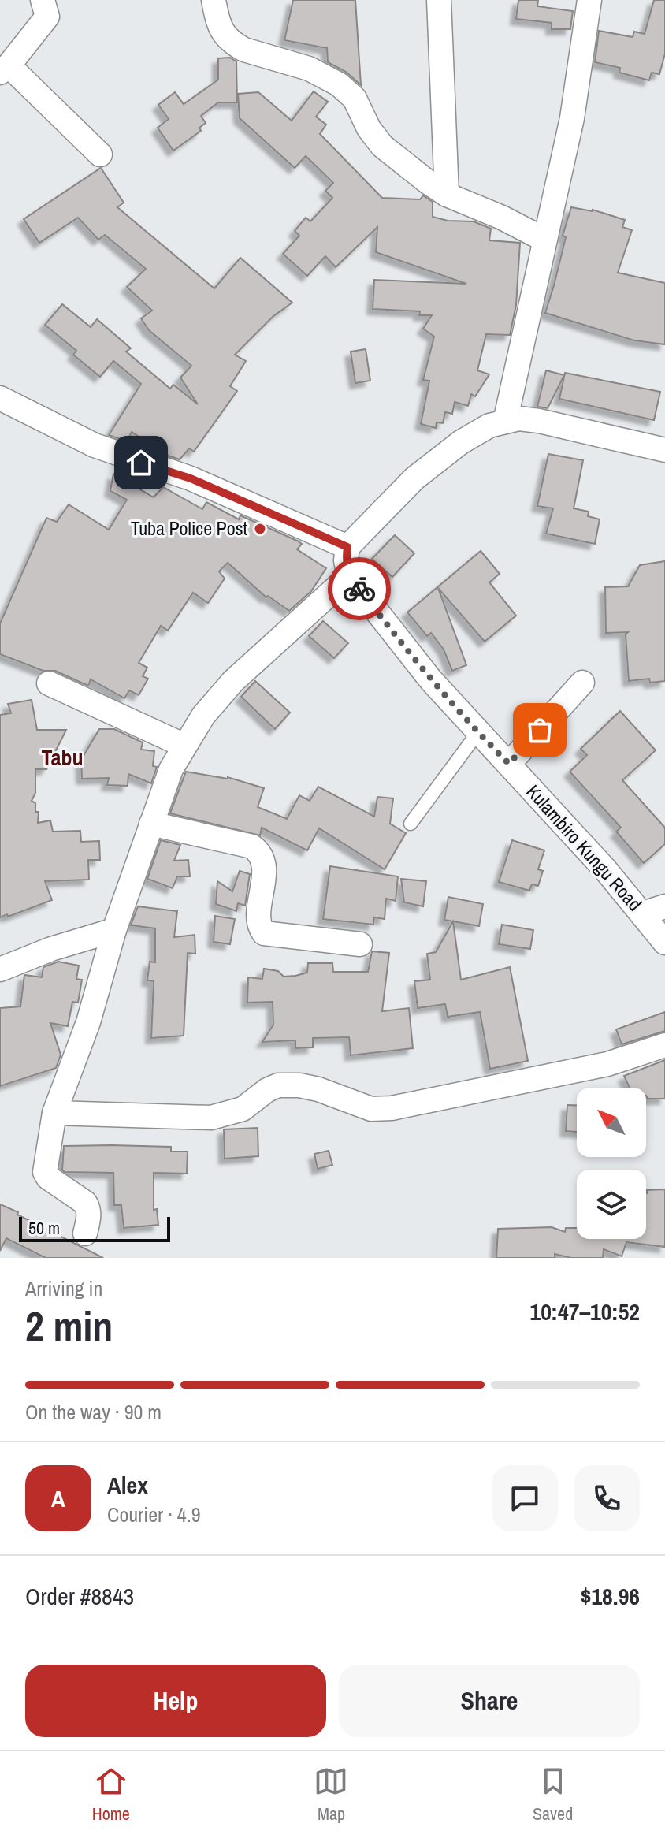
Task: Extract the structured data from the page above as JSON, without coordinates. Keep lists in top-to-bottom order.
{
  "streets": {
    "street": ["Kulambiro Kungu Road"]
  },
  "districts": ["Tabu"],
  "places": ["Tuba Police Post"],
  "scale_bar": "50 m",
  "north": "top left",
  "page": {
    "scale": "50 m",
    "heading": ["2 min", "Arriving in", "10:47–10:52"],
    "panel": [
      "Alex",
      "Courier · 4.9",
      "Order #8843",
      "$18.96"
    ],
    "bar": "On the way · 90 m",
    "round": "A",
    "buttons": ["Help", "Share"],
    "tabs": ["Home", "Map", "Saved"]
  }
}
